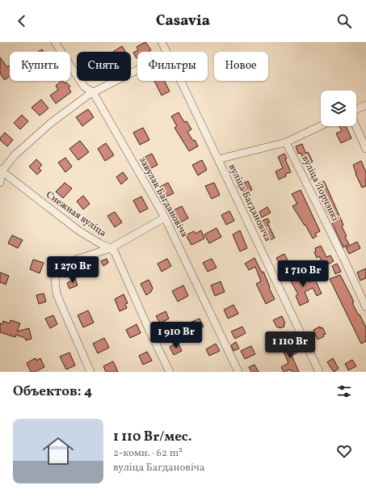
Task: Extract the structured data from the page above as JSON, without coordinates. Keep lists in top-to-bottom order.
{
  "streets": {
    "street": [
      "вуліца Лорчэнкі",
      "завулак Багдановіча",
      "вуліца Багдановіча",
      "Снежная вуліца"
    ]
  },
  "page": {
    "header": "Casavia",
    "chip": [
      "Купить",
      "Снять",
      "Фильтры",
      "Новое"
    ],
    "price": [
      "1 270 Br",
      "1 710 Br",
      "1 910 Br",
      "1 110 Br"
    ],
    "heading": "Объектов: 4",
    "list": [
      {
        "name": "1 110 Br/мес.",
        "note": "2-комн. · 62 m² · вуліца Багдановіча"
      }
    ]
  }
}
